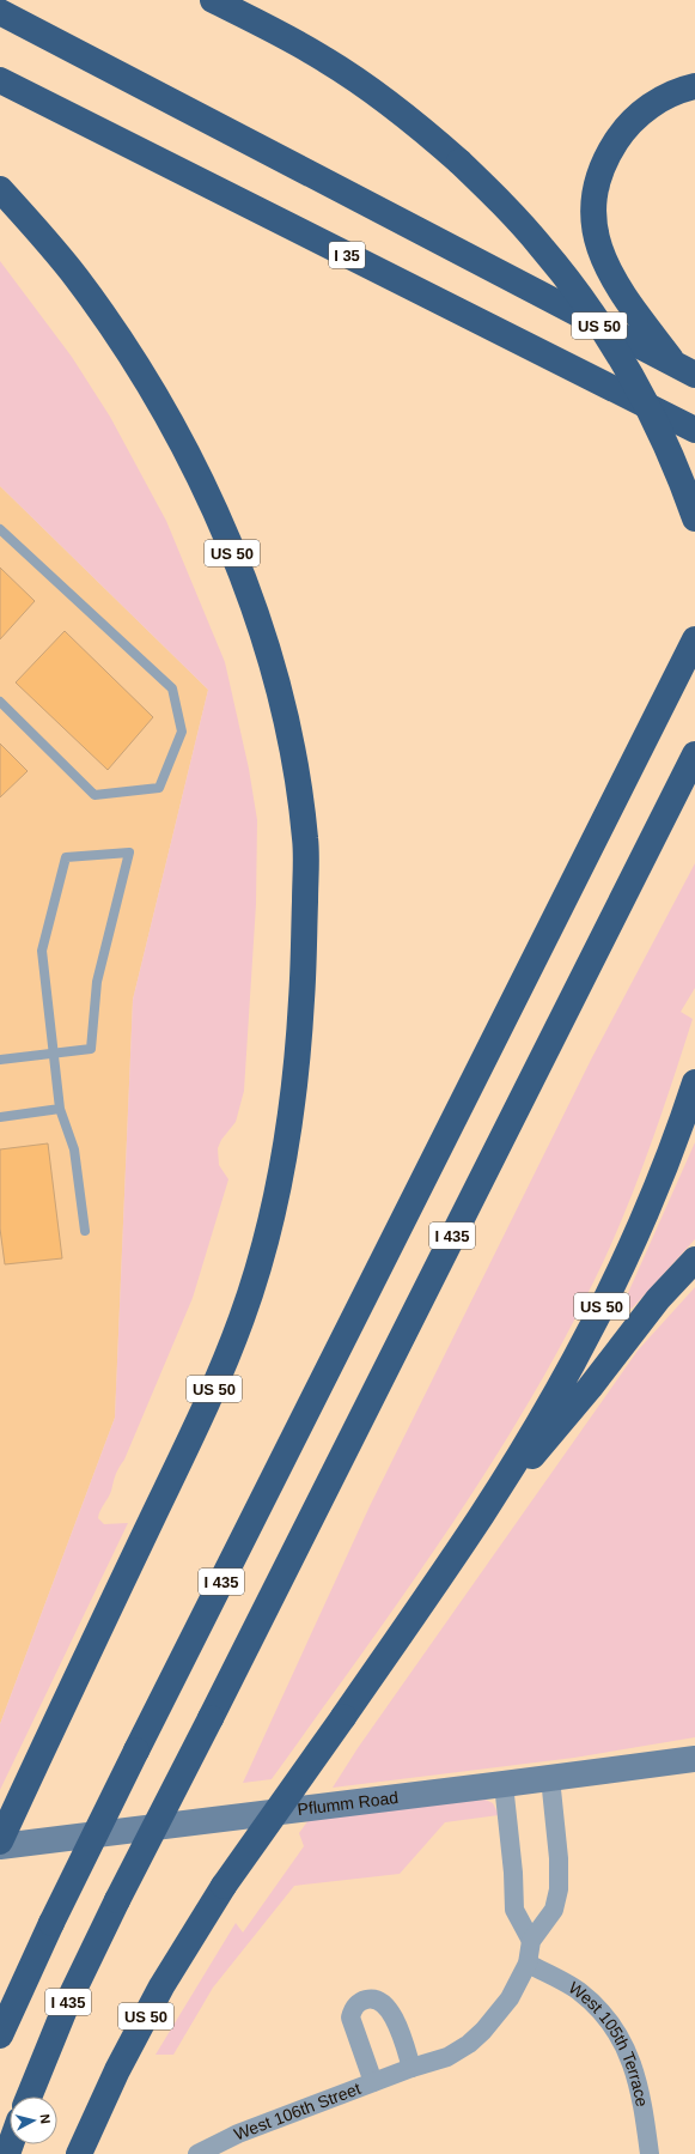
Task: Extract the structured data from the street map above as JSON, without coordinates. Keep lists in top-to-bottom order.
{
  "streets": {
    "highway": ["I 35", "US 50", "I 435"],
    "main road": ["Pflumm Road"],
    "street": ["West 105th Terrace", "West 106th Street"]
  },
  "crossings": [
    ["Pflumm Road", "West 106th Street"],
    ["West 105th Terrace", "West 106th Street"]
  ],
  "north": "right"
}
